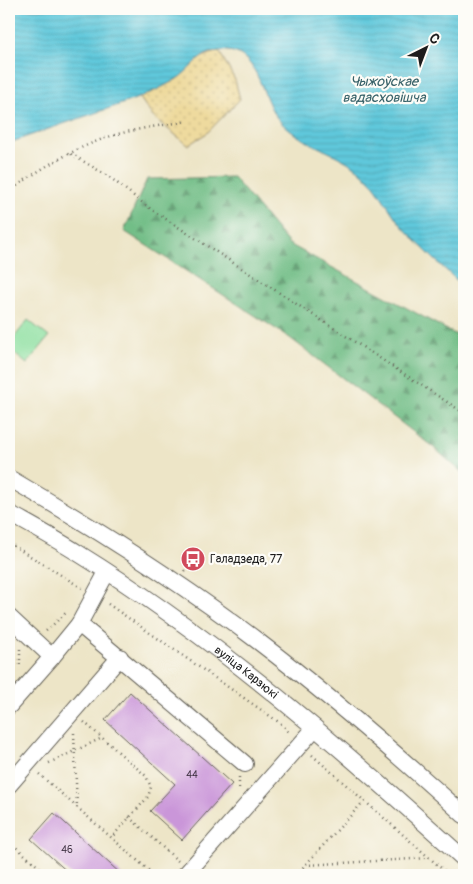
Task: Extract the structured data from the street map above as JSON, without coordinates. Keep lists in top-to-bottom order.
{
  "streets": {
    "street": ["вуліца Карзюкі"]
  },
  "water": ["Чыжоўскае вадасховішча"],
  "places": {
    "bus stop": ["Галадзеда, 77"]
  },
  "house_numbers": ["44", "46"],
  "north": "top right"
}
